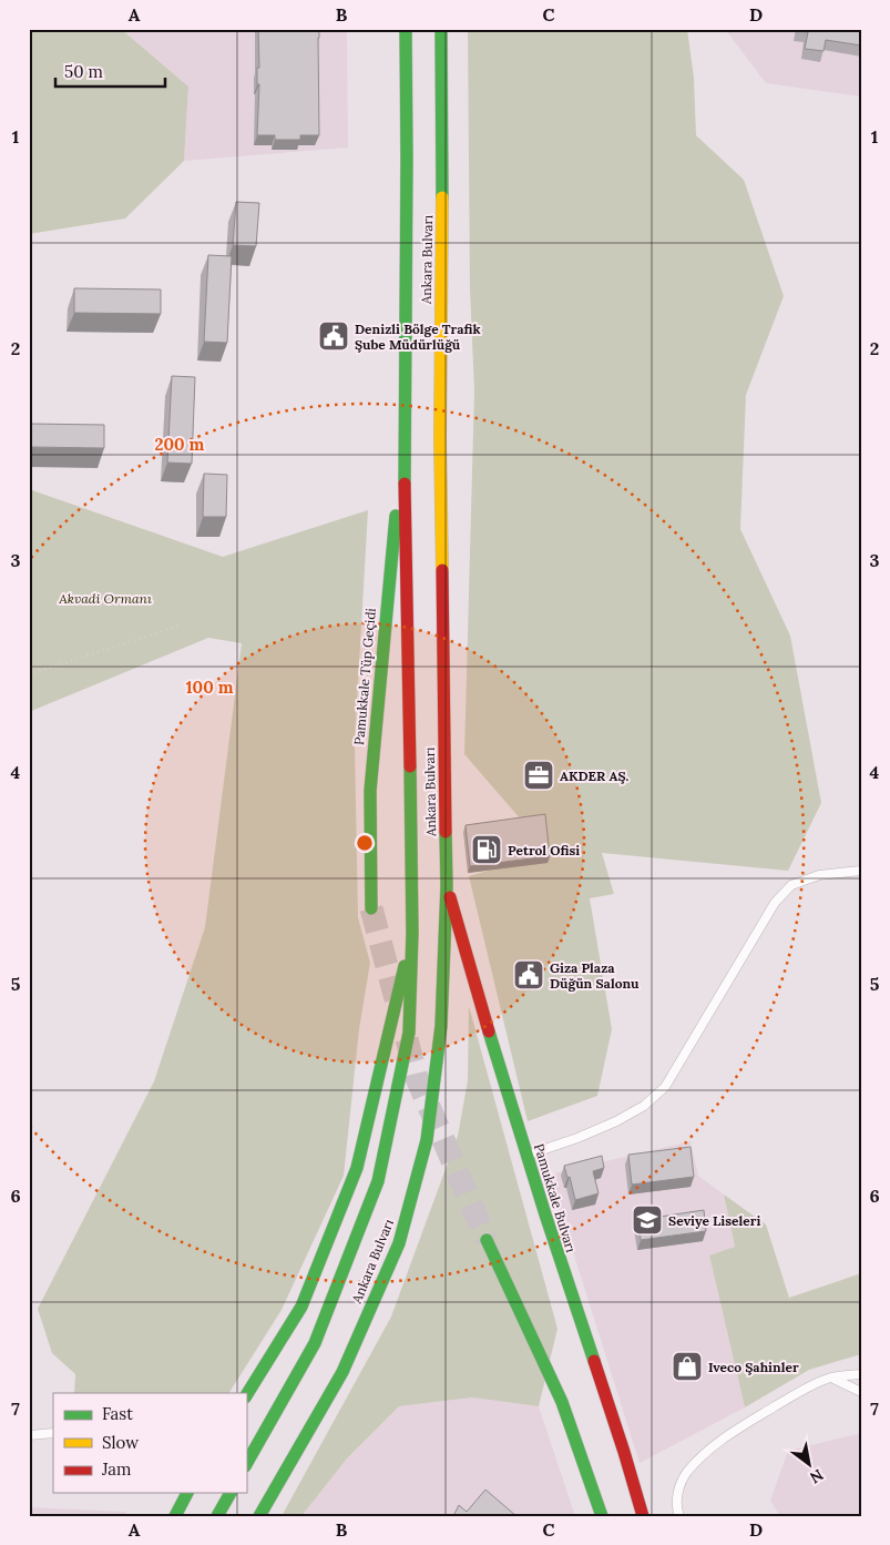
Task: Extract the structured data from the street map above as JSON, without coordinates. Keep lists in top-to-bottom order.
{
  "streets": {
    "main road": ["Ankara Bulvarı", "Pamukkale Tüp Geçidi", "Pamukkale Bulvarı"]
  },
  "crossings": [
    ["Ankara Bulvarı", "Pamukkale Tüp Geçidi"],
    ["Ankara Bulvarı", "Pamukkale Bulvarı"]
  ],
  "parks": ["Akvadi Ormanı"],
  "places": {
    "public building": ["Denizli Bölge Trafik Şube Müdürlüğü", "Giza Plaza Düğün Salonu"],
    "office": ["AKDER AŞ."],
    "fuel station": ["Petrol Ofisi"],
    "school or university": ["Seviye Liseleri"],
    "shop": ["Iveco Şahinler"]
  },
  "legend": ["Fast", "Slow", "Jam"],
  "scale_bar": "50 m",
  "north": "bottom right",
  "grid": {
    "columns": [
      "A",
      "B",
      "C",
      "D"
    ],
    "rows": [
      "1",
      "2",
      "3",
      "4",
      "5",
      "6",
      "7"
    ]
  },
  "rings": ["200 m", "100 m"]
}
